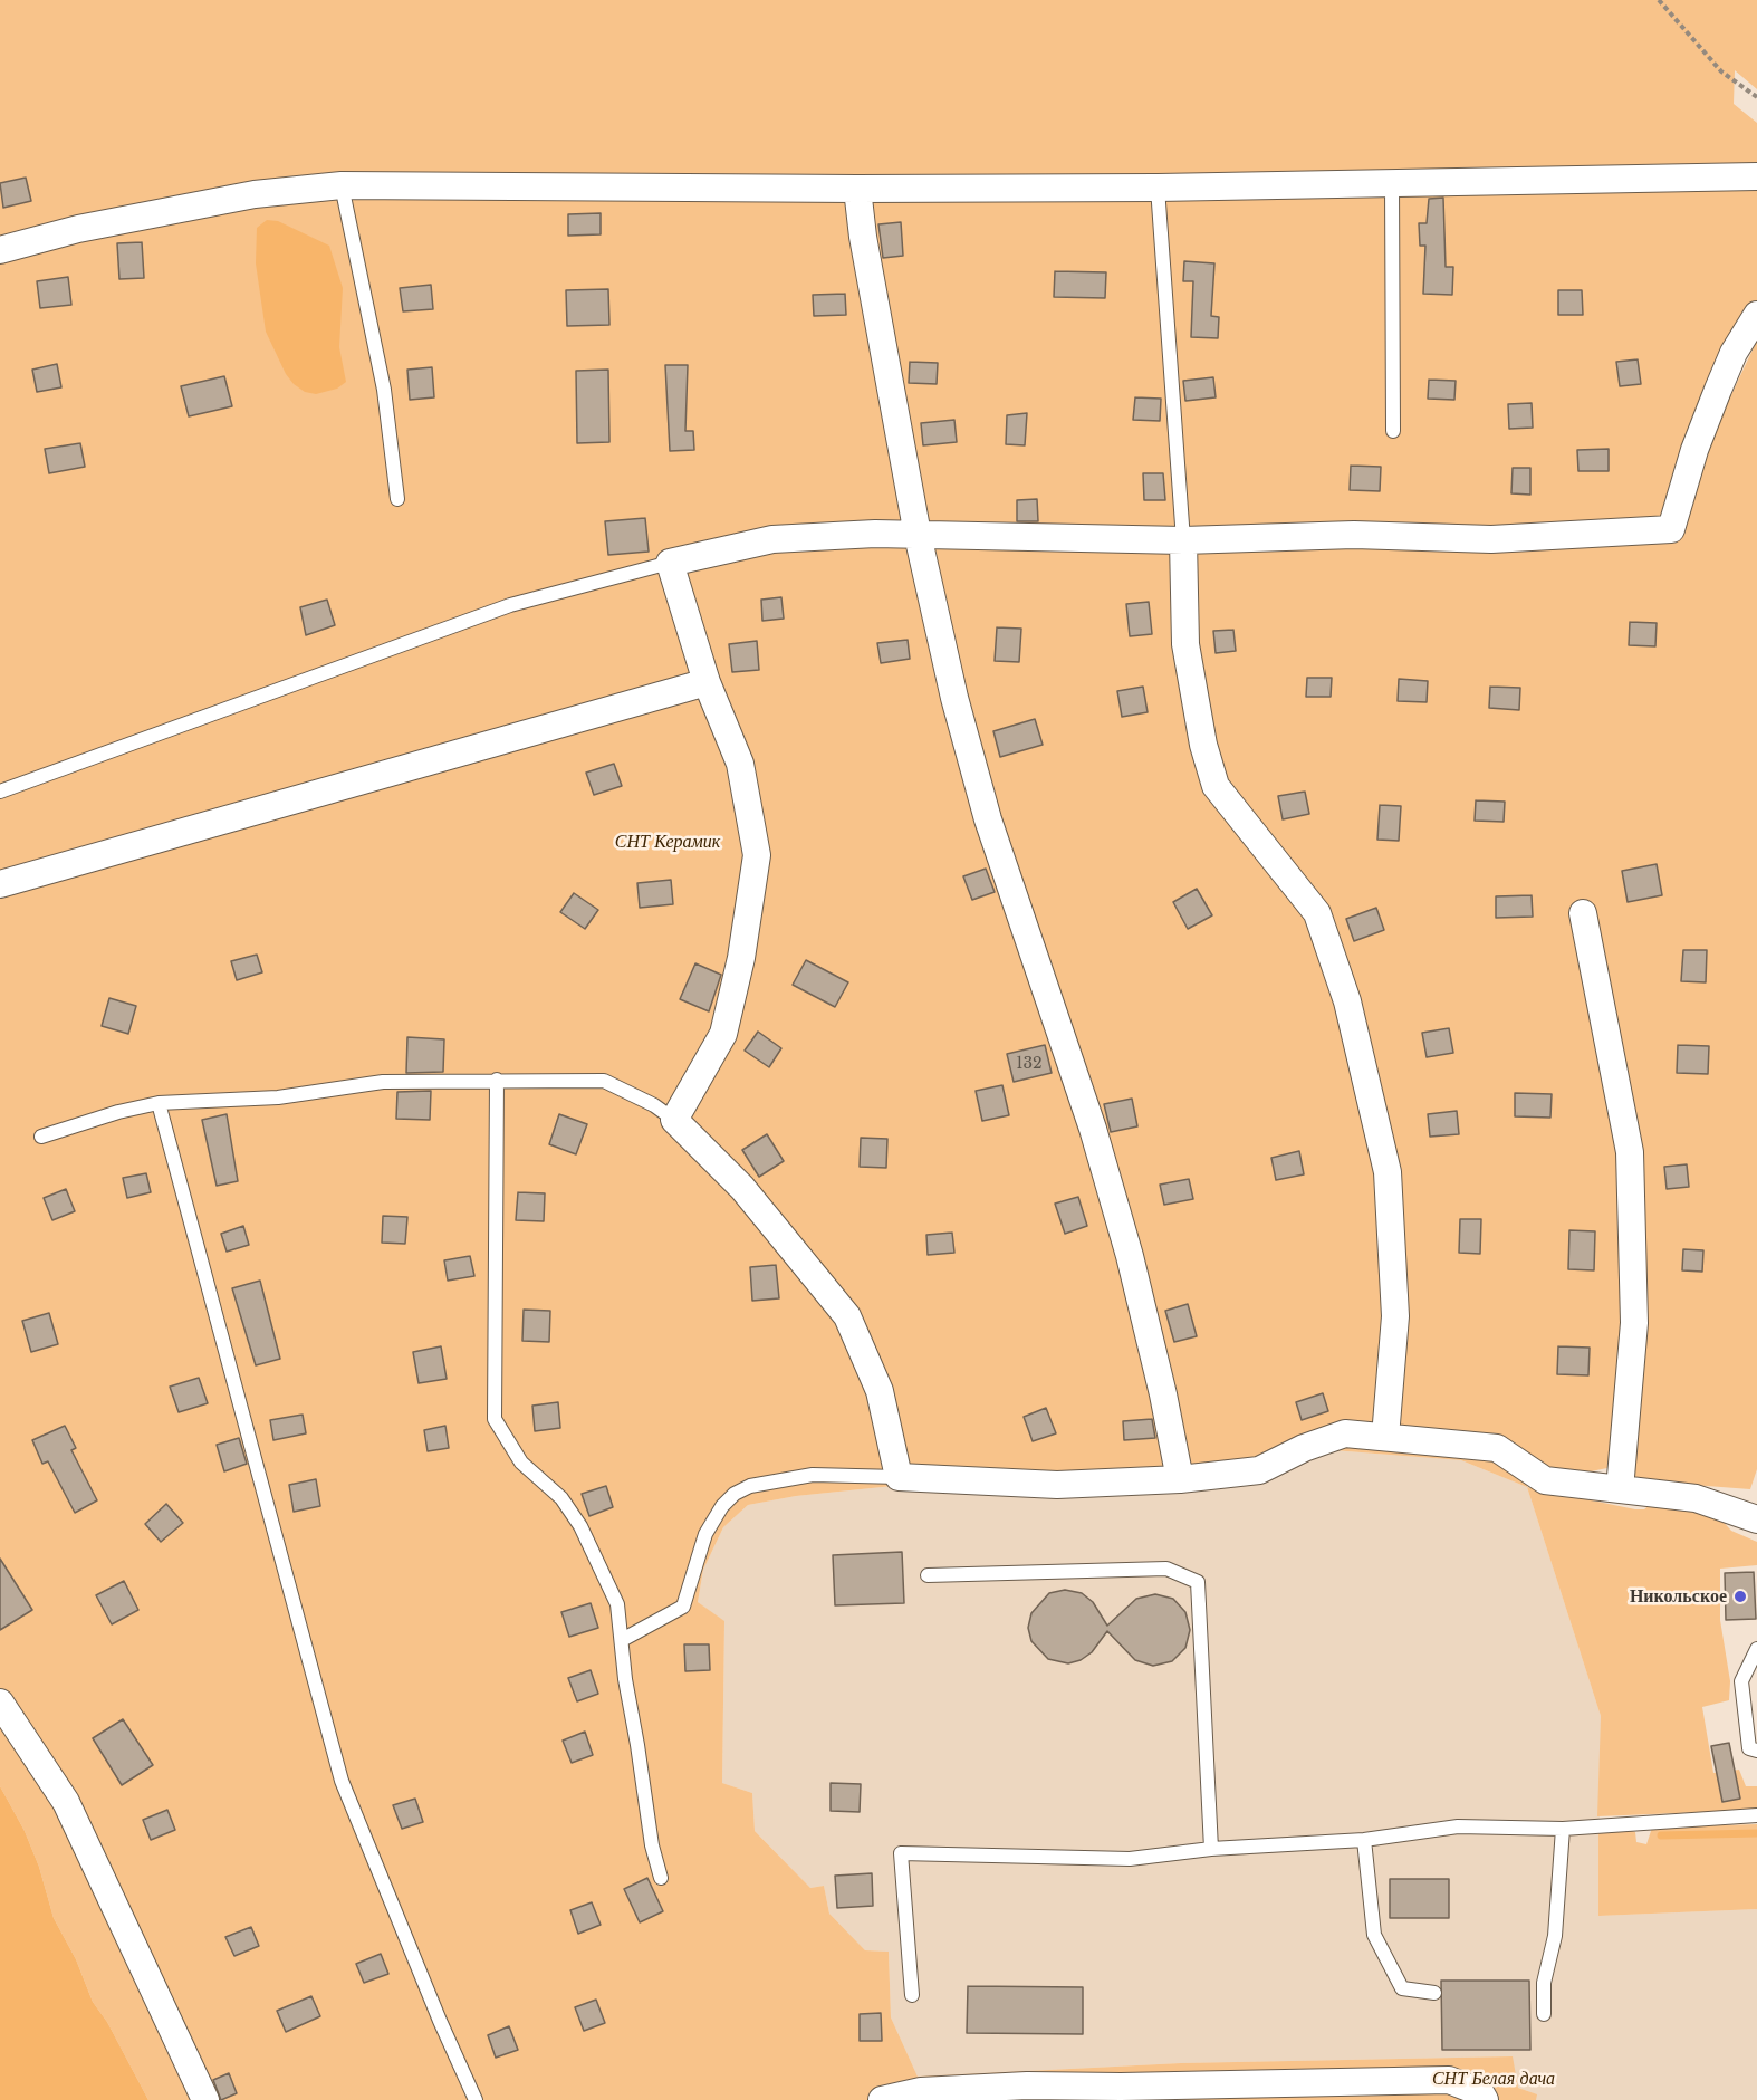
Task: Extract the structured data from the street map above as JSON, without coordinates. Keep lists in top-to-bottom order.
{
  "parks": ["СНТ Керамик", "СНТ Белая дача"],
  "places": ["Никольское"],
  "house_numbers": ["132"]
}
